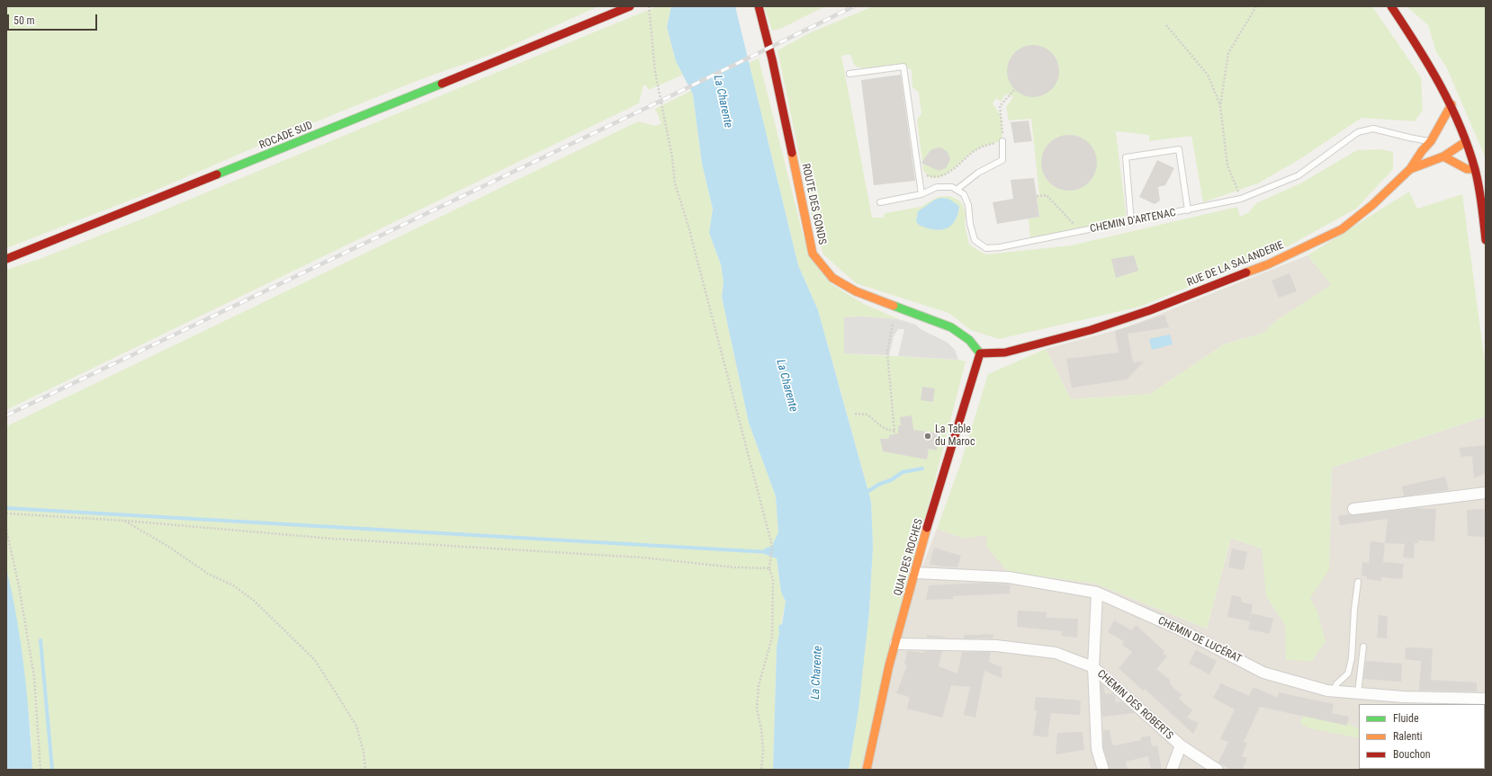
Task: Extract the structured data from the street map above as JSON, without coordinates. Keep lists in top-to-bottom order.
{
  "streets": {
    "main road": [
      "ROCADE SUD",
      "ROUTE DES GONDS",
      "RUE DE LA SALANDERIE",
      "QUAI DES ROCHES"
    ],
    "street": ["CHEMIN DE LUCÉRAT", "CHEMIN DES ROBERTS"],
    "lane": ["CHEMIN D'ARTENAC"]
  },
  "crossings": [
    ["ROUTE DES GONDS", "RUE DE LA SALANDERIE"],
    ["ROUTE DES GONDS", "QUAI DES ROCHES"],
    ["RUE DE LA SALANDERIE", "QUAI DES ROCHES"],
    ["QUAI DES ROCHES", "CHEMIN DE LUCÉRAT"],
    ["QUAI DES ROCHES", "CHEMIN DES ROBERTS"]
  ],
  "water": ["La Charente"],
  "places": ["La Table du Maroc"],
  "legend": ["Fluide", "Ralenti", "Bouchon"],
  "scale_bar": "50 m"
}
